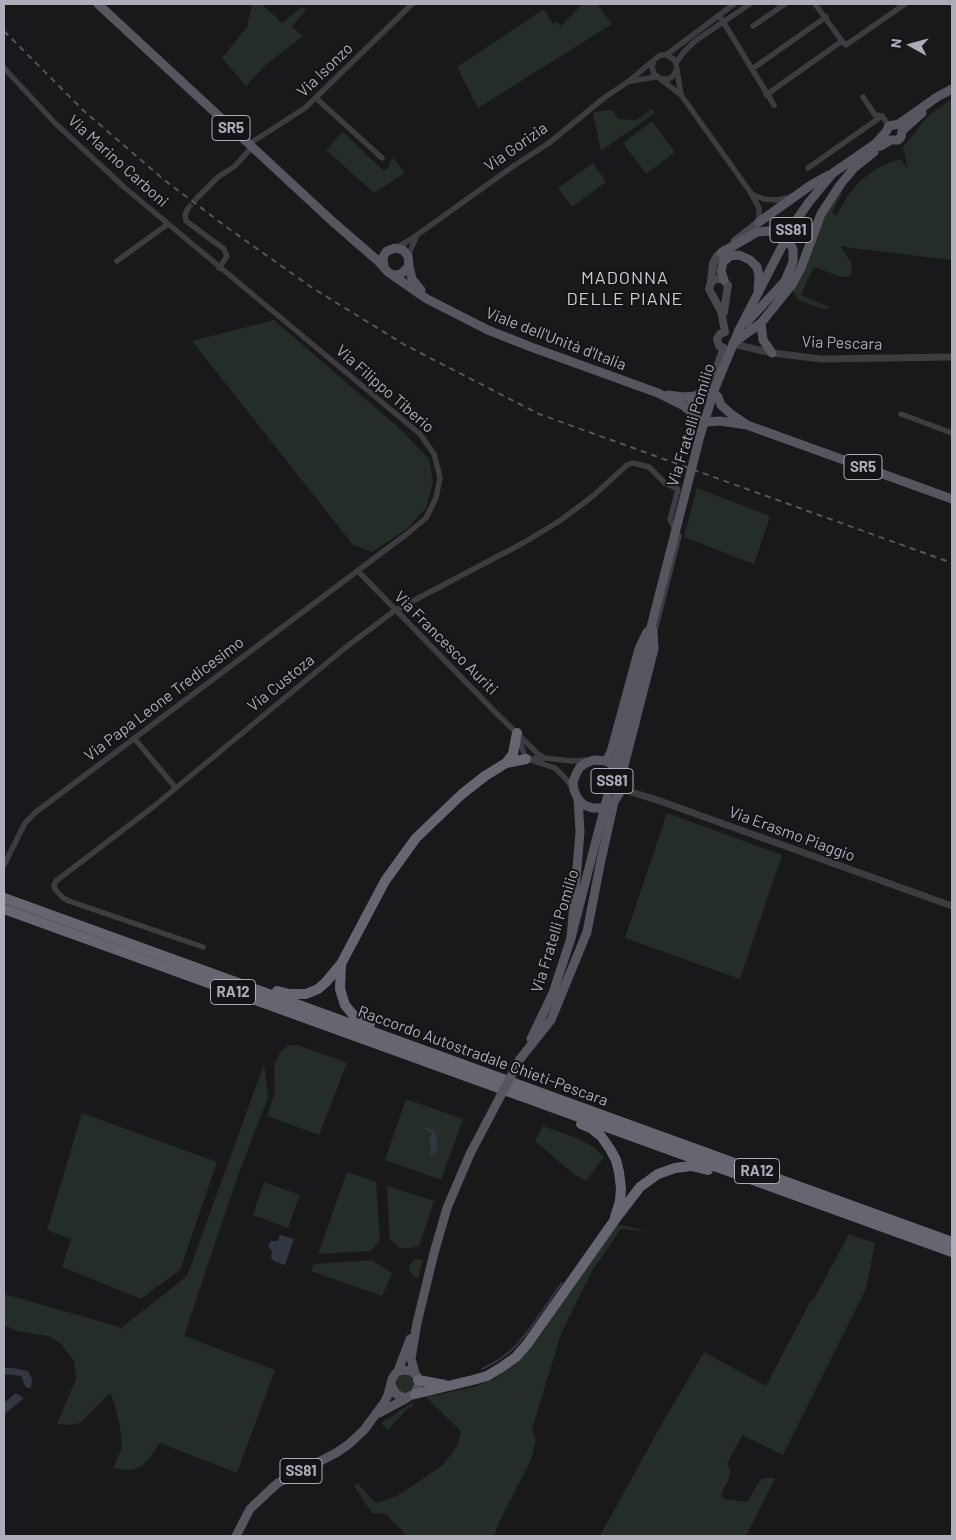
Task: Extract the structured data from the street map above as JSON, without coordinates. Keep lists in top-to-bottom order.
{
  "streets": {
    "highway": ["RA12", "Raccordo Autostradale Chieti-Pescara"],
    "main road": [
      "SR5",
      "SS81",
      "Viale dell'Unità d'Italia",
      "Via Fratelli Pomilio"
    ],
    "street": [
      "Via Isonzo",
      "Via Gorizia",
      "Via Marino Carboni",
      "Via Pescara",
      "Via Filippo Tiberio",
      "Via Francesco Auriti",
      "Via Custoza",
      "Via Papa Leone Tredicesimo",
      "Via Erasmo Piaggio"
    ]
  },
  "crossings": [
    ["Via Isonzo", "SR5"],
    ["SR5", "Via Gorizia"],
    ["SR5", "Viale dell'Unità d'Italia"],
    ["Via Gorizia", "Viale dell'Unità d'Italia"],
    ["Via Marino Carboni", "Via Filippo Tiberio"],
    ["SS81", "Via Fratelli Pomilio"],
    ["Via Filippo Tiberio", "Via Francesco Auriti"],
    ["Via Filippo Tiberio", "Via Papa Leone Tredicesimo"],
    ["Via Fratelli Pomilio", "Via Custoza"],
    ["Via Fratelli Pomilio", "Via Erasmo Piaggio"],
    ["Via Francesco Auriti", "Via Custoza"],
    ["Via Francesco Auriti", "Via Papa Leone Tredicesimo"]
  ],
  "districts": ["MADONNA DELLE PIANE"],
  "north": "left"
}
